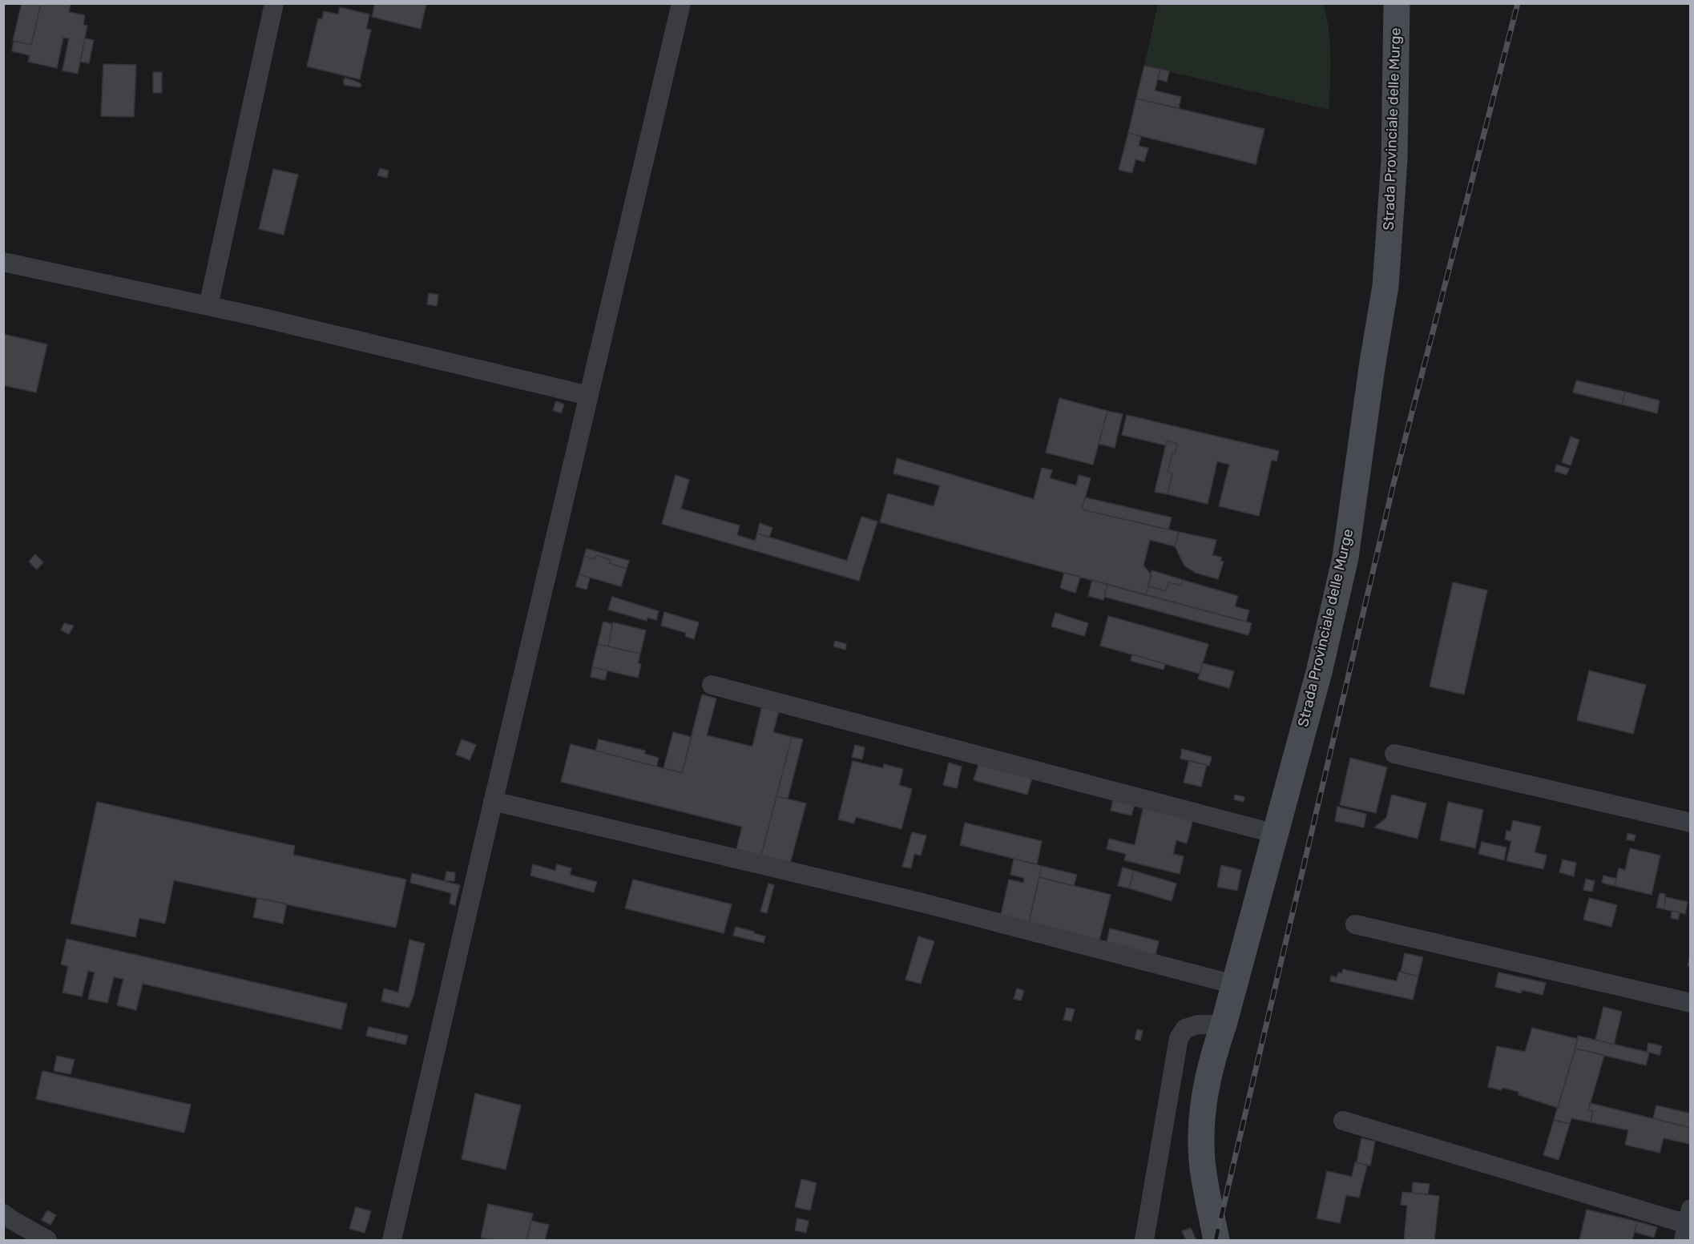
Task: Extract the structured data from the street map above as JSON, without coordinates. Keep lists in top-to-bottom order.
{
  "streets": {
    "main road": ["Strada Provinciale delle Murge"]
  }
}
